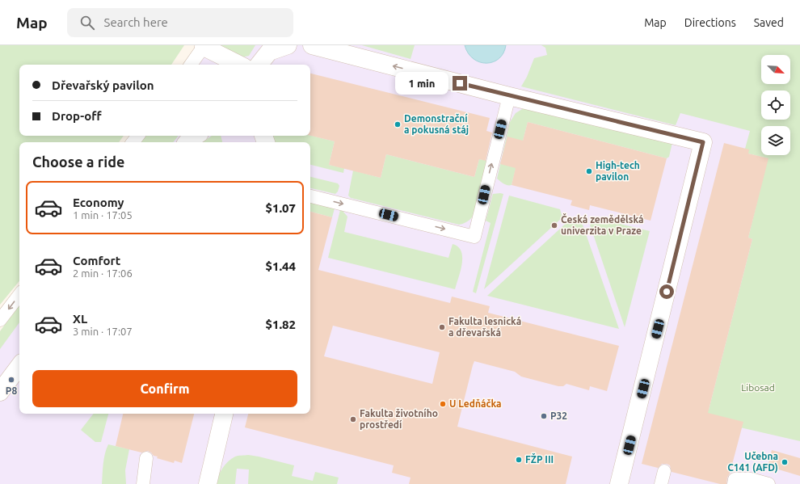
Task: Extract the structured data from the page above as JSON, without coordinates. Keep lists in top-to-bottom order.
{
  "parks": ["Libosad"],
  "places": [
    "Demonstrační a pokusná stáj",
    "High-tech pavilon",
    "Česká zemědělská univerzita v Praze",
    "Fakulta lesnická a dřevařská",
    "P8",
    "U Ledňáčka",
    "P32",
    "Fakulta životního prostředí",
    "FŽP III",
    "Učebna C141 (AFD)"
  ],
  "north": "bottom right",
  "page": {
    "header": "Map",
    "search": "Search here",
    "nav": ["Map", "Directions", "Saved"],
    "banner": ["Dřevařský pavilon", "Drop-off"],
    "bubble": "1 min",
    "heading": "Choose a ride",
    "list": [
      {
        "name": "Economy",
        "note": "1 min · 17:05",
        "value": "$1.07"
      },
      {
        "name": "Comfort",
        "note": "2 min · 17:06",
        "value": "$1.44"
      },
      {
        "name": "XL",
        "note": "3 min · 17:07",
        "value": "$1.82"
      }
    ],
    "buttons": "Confirm"
  }
}
